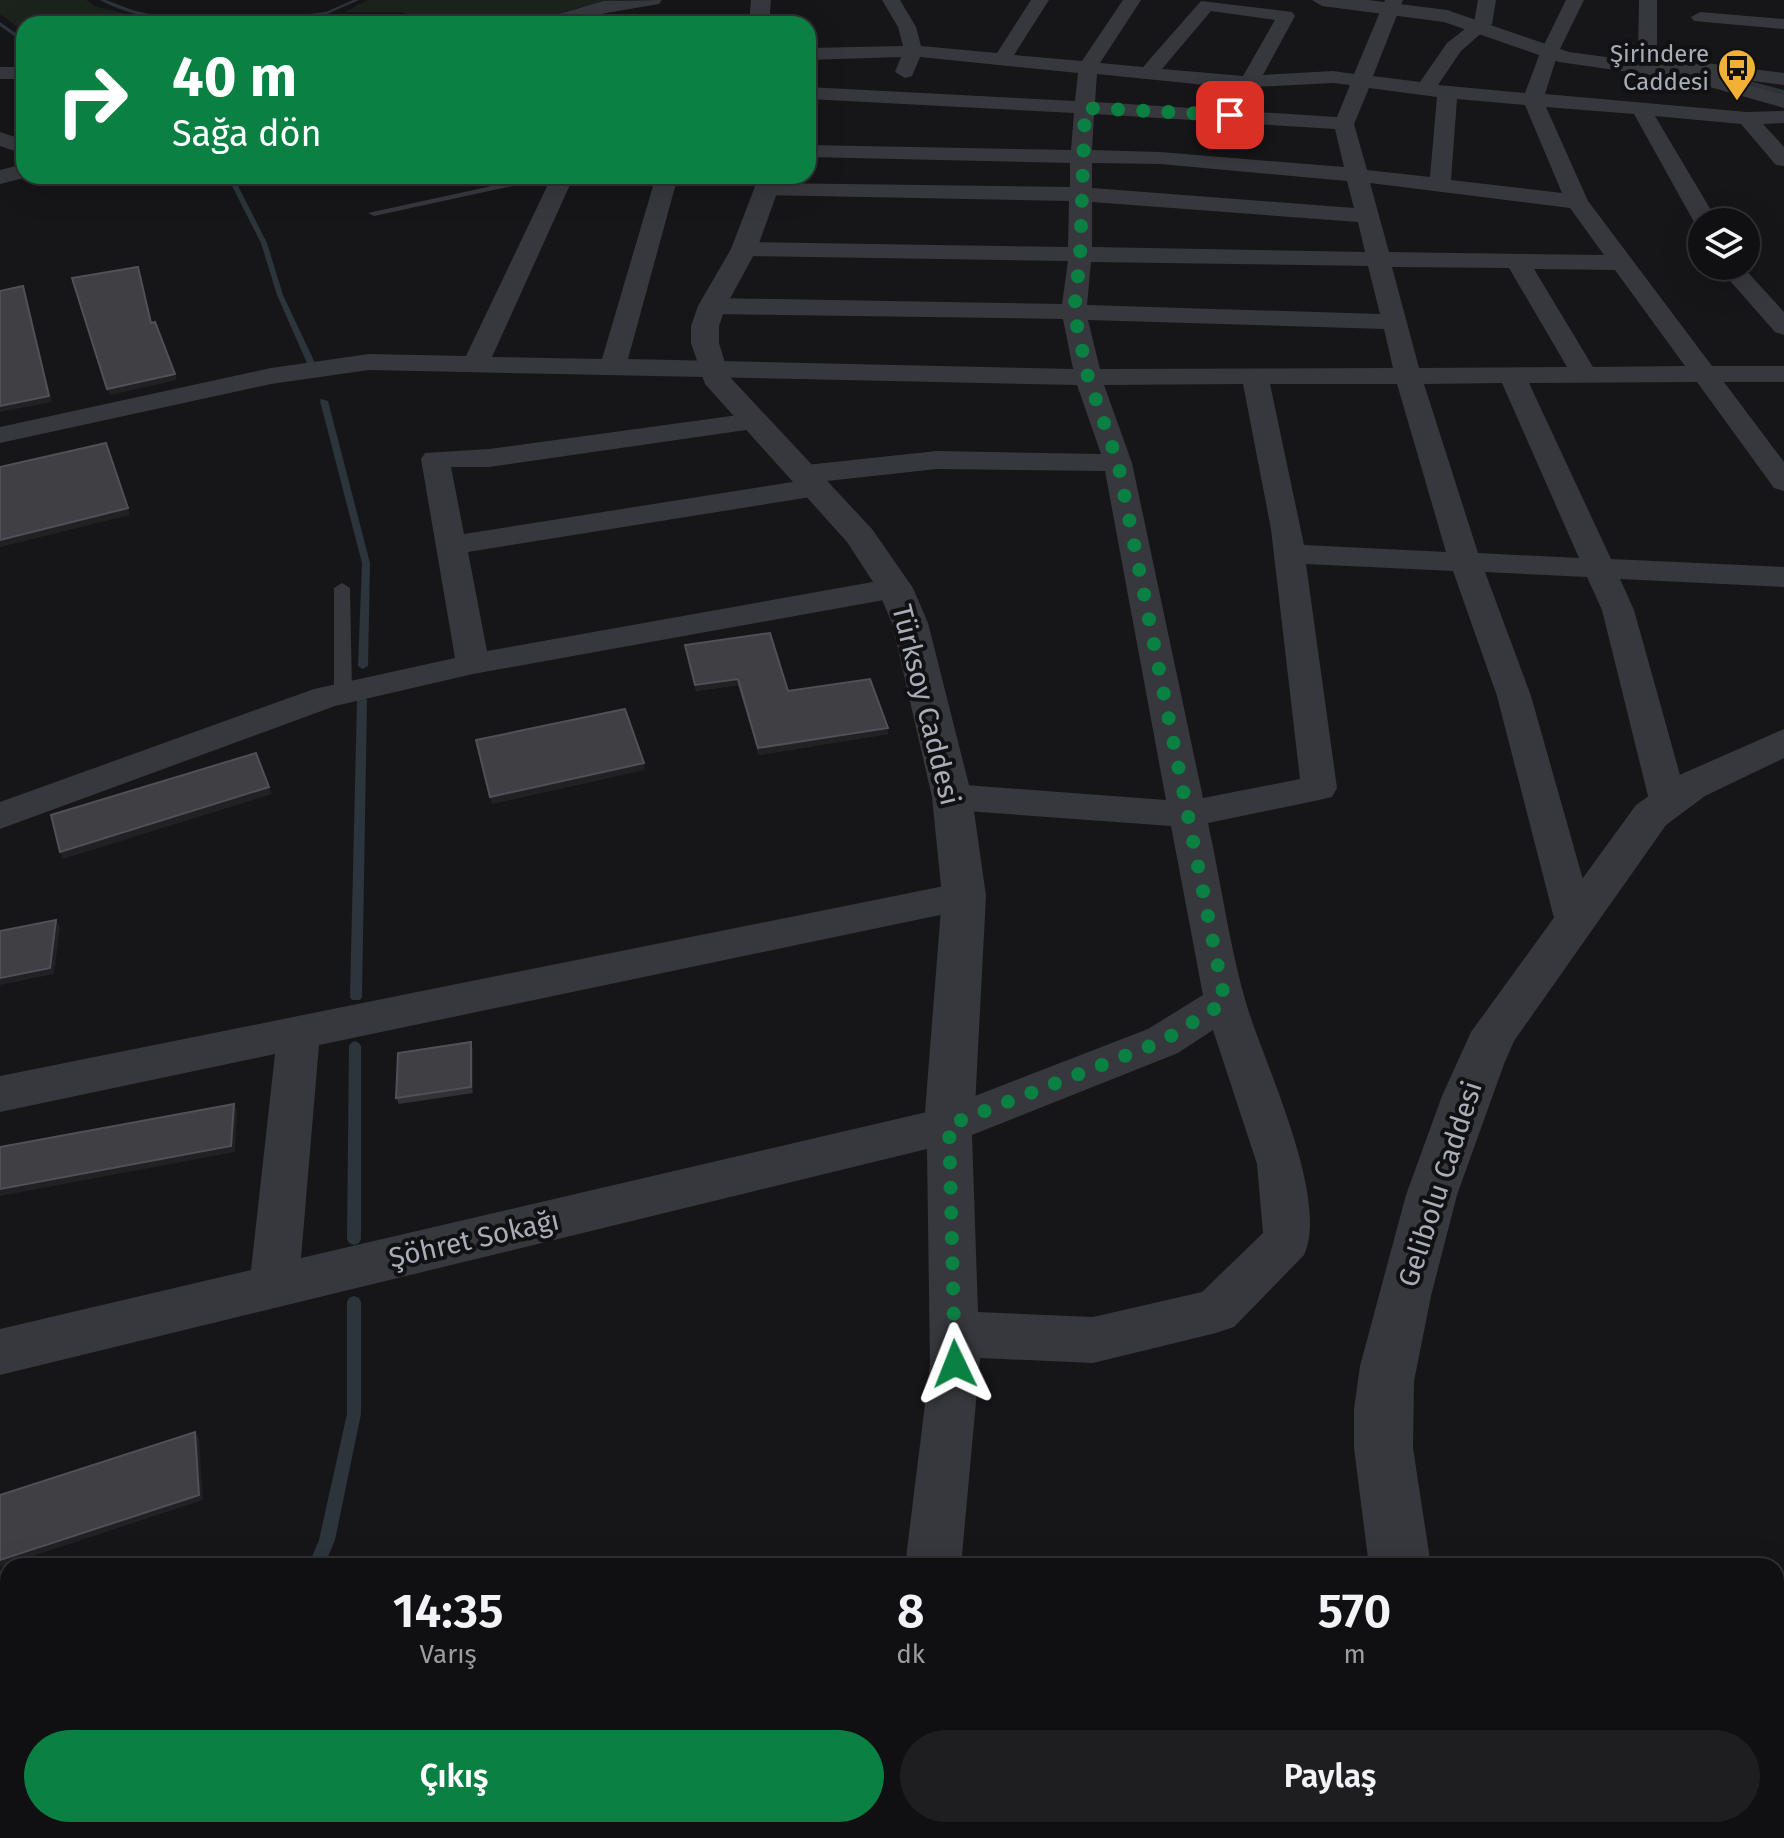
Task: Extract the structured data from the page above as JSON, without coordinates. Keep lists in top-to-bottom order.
{
  "streets": {
    "street": ["Türksoy Caddesi", "Gelibolu Caddesi", "Şöhret Sokağı"]
  },
  "crossings": [
    ["Türksoy Caddesi", "Şöhret Sokağı"]
  ],
  "places": {
    "bus stop": ["Şirindere Caddesi"]
  },
  "page": {
    "turn": ["40 m", "Sağa dön"],
    "eta": [
      "14:35",
      "Varış",
      "8",
      "dk",
      "570",
      "m"
    ],
    "buttons": ["Çıkış", "Paylaş"]
  }
}
